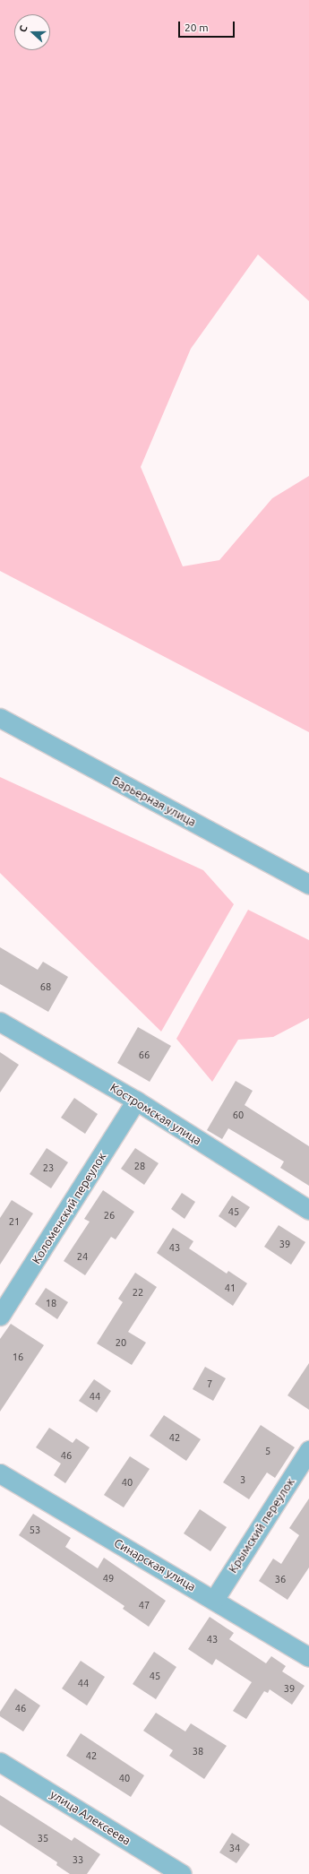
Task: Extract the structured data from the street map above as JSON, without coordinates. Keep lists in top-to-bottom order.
{
  "streets": {
    "street": [
      "Барьерная улица",
      "Костромская улица",
      "Коломенский переулок",
      "Крымский переулок",
      "Синарская улица",
      "улица Алексеева"
    ]
  },
  "crossings": [
    ["Костромская улица", "Коломенский переулок"],
    ["Крымский переулок", "Синарская улица"]
  ],
  "house_numbers": [
    "68",
    "66",
    "60",
    "28",
    "23",
    "45",
    "26",
    "21",
    "39",
    "43",
    "24",
    "41",
    "22",
    "18",
    "20",
    "16",
    "7",
    "44",
    "42",
    "5",
    "46",
    "3",
    "40",
    "53",
    "49",
    "36",
    "47",
    "43",
    "45",
    "44",
    "39",
    "46",
    "38",
    "42",
    "40",
    "35",
    "34",
    "33"
  ],
  "scale_bar": "20 m",
  "north": "left"
}
